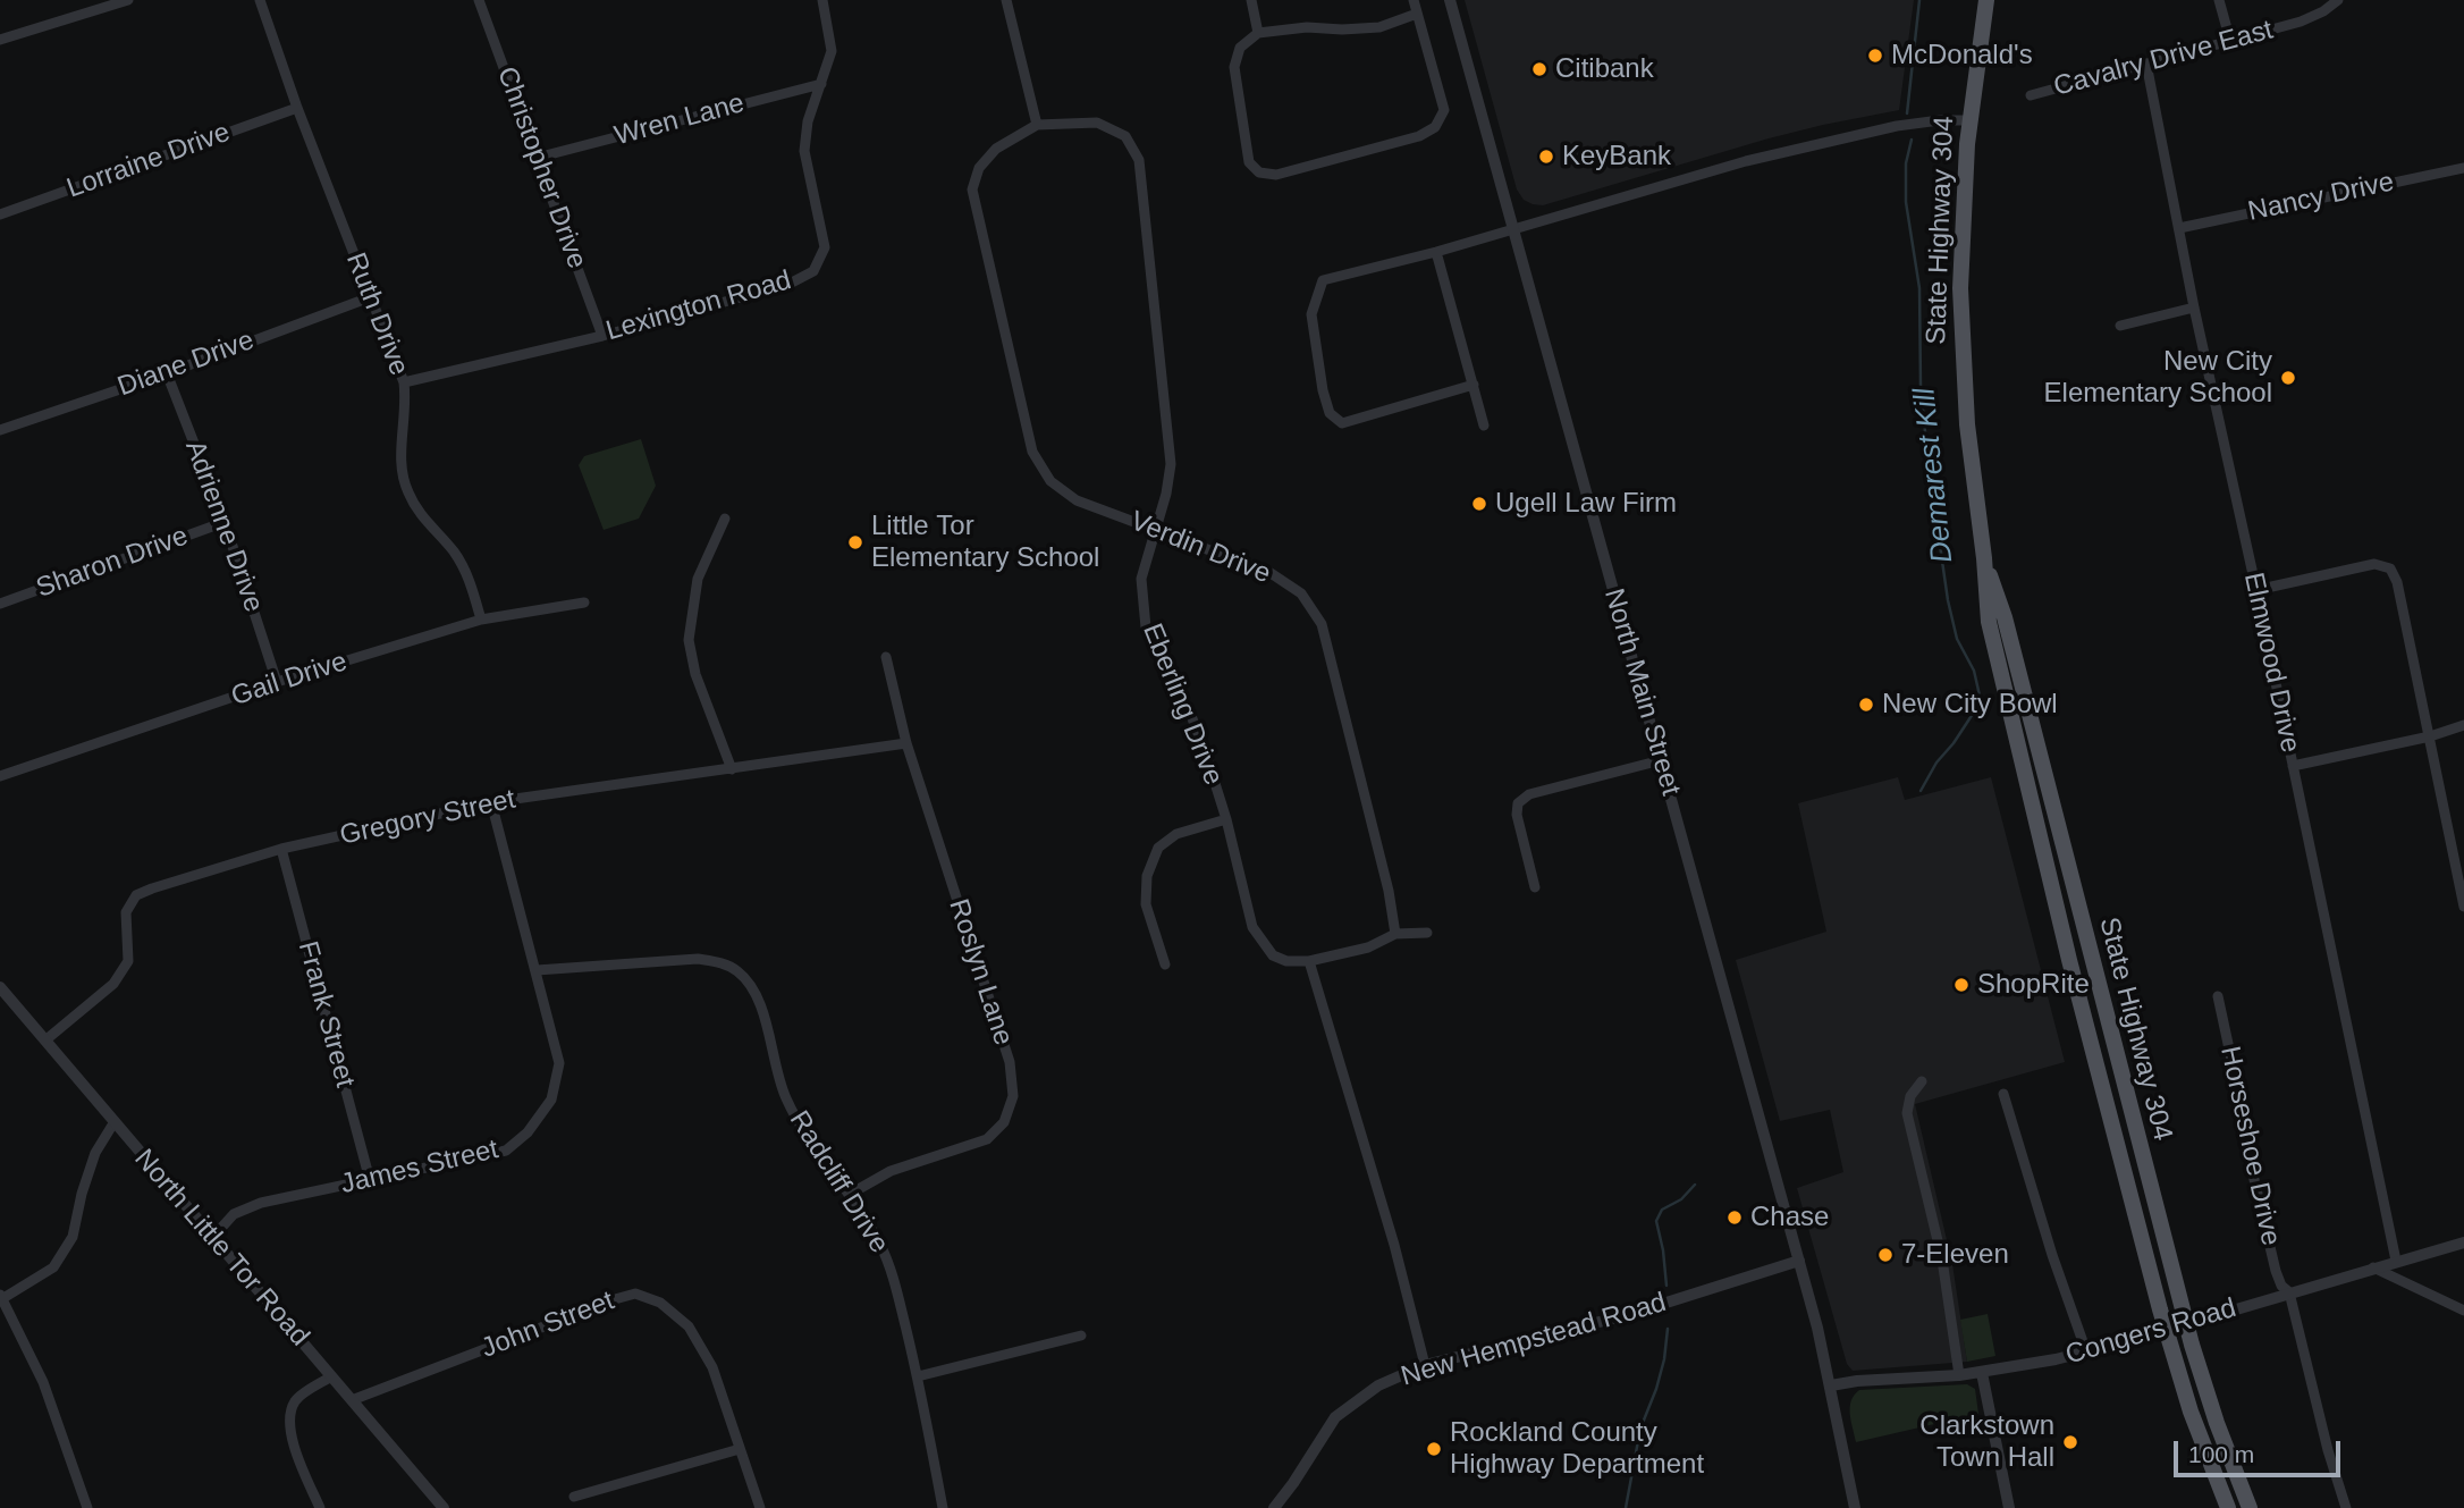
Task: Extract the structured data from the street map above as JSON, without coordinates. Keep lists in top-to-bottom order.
{
  "streets": {
    "main road": ["State Highway 304"],
    "street": [
      "Cavalry Drive East",
      "Wren Lane",
      "Lorraine Drive",
      "Christopher Drive",
      "Nancy Drive",
      "Lexington Road",
      "Ruth Drive",
      "Diane Drive",
      "Adrienne Drive",
      "Verdin Drive",
      "Sharon Drive",
      "Elmwood Drive",
      "Gail Drive",
      "North Main Street",
      "Eberling Drive",
      "Gregory Street",
      "Roslyn Lane",
      "Frank Street",
      "Horseshoe Drive",
      "James Street",
      "Radcliff Drive",
      "North Little Tor Road",
      "John Street",
      "Congers Road",
      "New Hempstead Road"
    ]
  },
  "crossings": [
    ["Cavalry Drive East", "Elmwood Drive"],
    ["Wren Lane", "Christopher Drive"],
    ["Wren Lane", "Lexington Road"],
    ["Lorraine Drive", "Ruth Drive"],
    ["Christopher Drive", "Lexington Road"],
    ["Nancy Drive", "Elmwood Drive"],
    ["State Highway 304", "Congers Road"],
    ["Lexington Road", "Ruth Drive"],
    ["Ruth Drive", "Diane Drive"],
    ["Ruth Drive", "Gail Drive"],
    ["Diane Drive", "Adrienne Drive"],
    ["Adrienne Drive", "Sharon Drive"],
    ["Adrienne Drive", "Gail Drive"],
    ["Verdin Drive", "Eberling Drive"],
    ["Elmwood Drive", "Congers Road"],
    ["North Main Street", "Congers Road"],
    ["North Main Street", "New Hempstead Road"],
    ["Gregory Street", "Roslyn Lane"],
    ["Gregory Street", "Frank Street"],
    ["Gregory Street", "James Street"],
    ["Gregory Street", "North Little Tor Road"],
    ["Roslyn Lane", "Radcliff Drive"],
    ["Frank Street", "James Street"],
    ["Horseshoe Drive", "Congers Road"],
    ["James Street", "Radcliff Drive"],
    ["James Street", "North Little Tor Road"],
    ["North Little Tor Road", "John Street"]
  ],
  "water": ["Demarest Kill"],
  "places": [
    "McDonald's",
    "Citibank",
    "KeyBank",
    "New City Elementary School",
    "Ugell Law Firm",
    "Little Tor Elementary School",
    "New City Bowl",
    "ShopRite",
    "Chase",
    "7-Eleven",
    "Clarkstown Town Hall",
    "Rockland County Highway Department"
  ],
  "scale_bar": "100 m"
}
